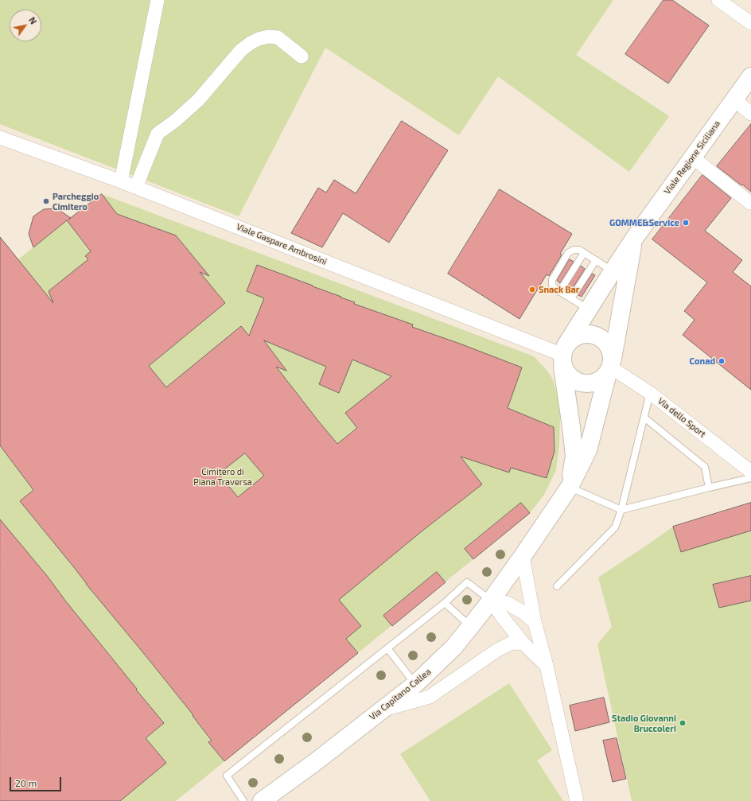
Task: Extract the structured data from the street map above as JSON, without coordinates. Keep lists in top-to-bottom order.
{
  "streets": {
    "main road": ["Viale Regione Siciliana", "Via Capitano Callea"],
    "street": ["Viale Gaspare Ambrosini", "Via dello Sport"]
  },
  "crossings": [
    ["Viale Regione Siciliana", "Viale Gaspare Ambrosini"],
    ["Via dello Sport", "Via Capitano Callea"]
  ],
  "parks": ["Cimitero di Piana Traversa"],
  "places": [
    "Parcheggio Cimitero",
    "GOMME&Service",
    "Snack Bar",
    "Conad",
    "Stadio Giovanni Bruccoleri"
  ],
  "scale_bar": "20 m",
  "north": "top right"
}
